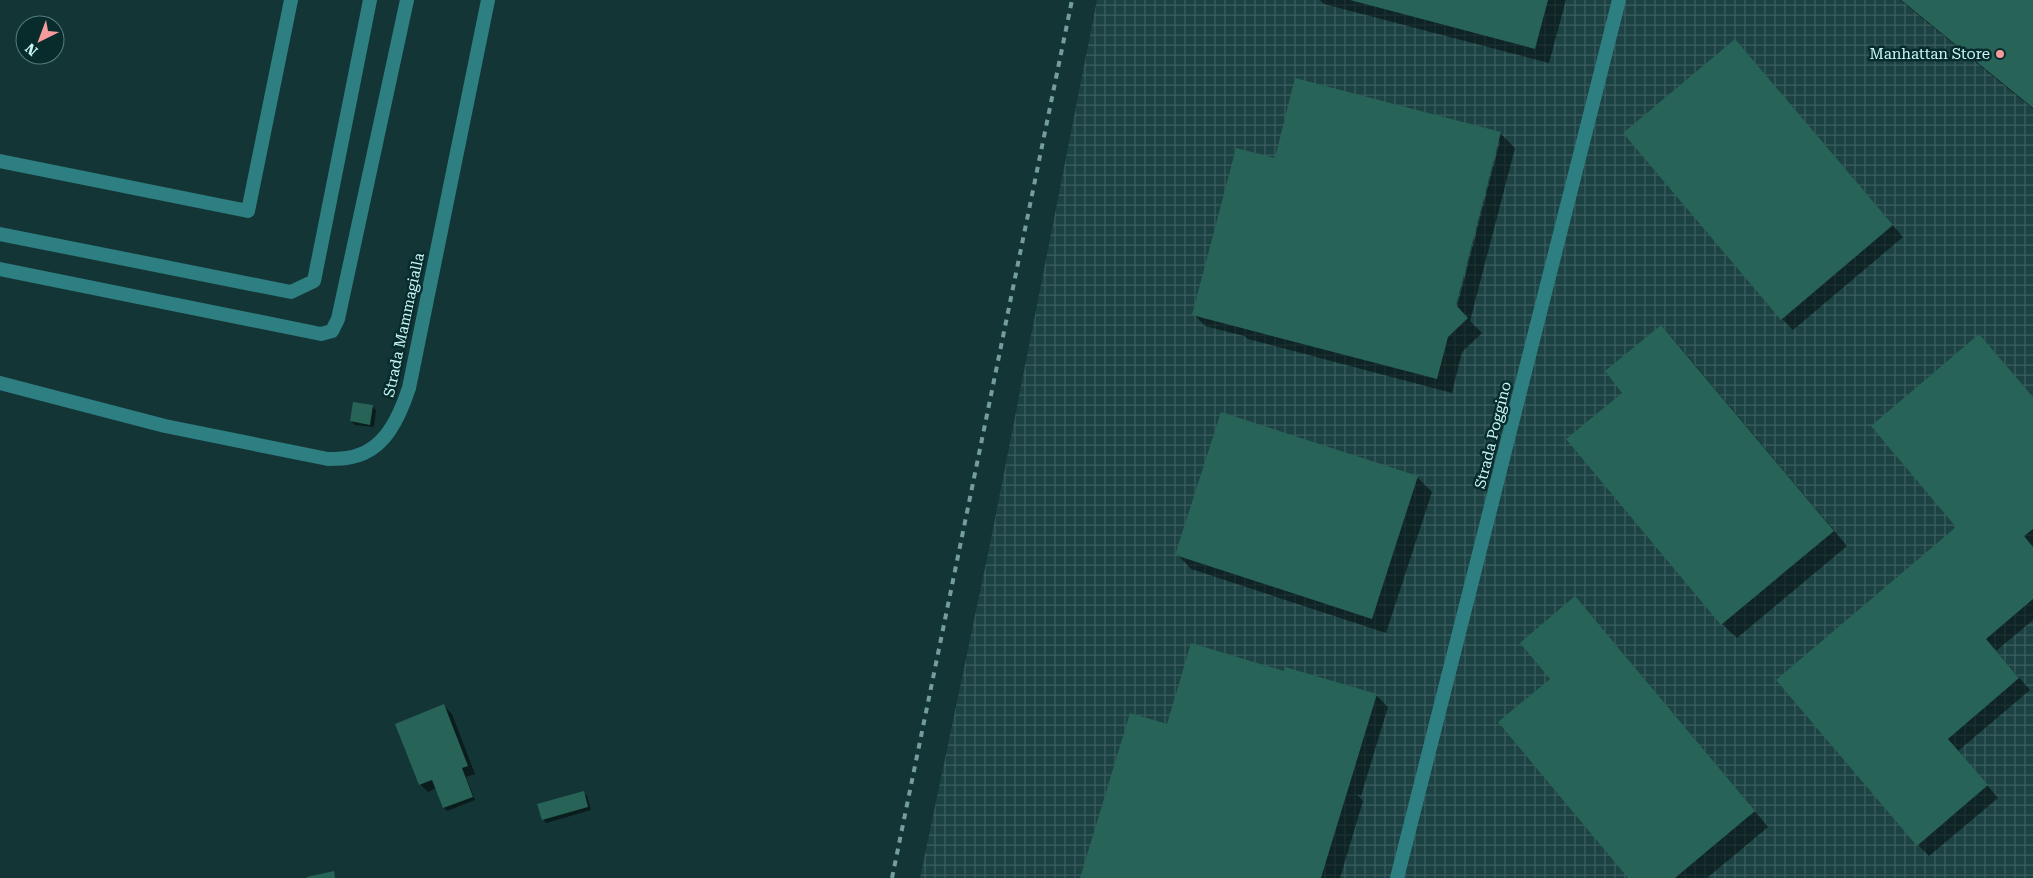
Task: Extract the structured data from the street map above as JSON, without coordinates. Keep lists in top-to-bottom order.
{
  "streets": {
    "street": ["Strada Mammagialla", "Strada Poggino"]
  },
  "places": ["Manhattan Store"],
  "north": "bottom left"
}
